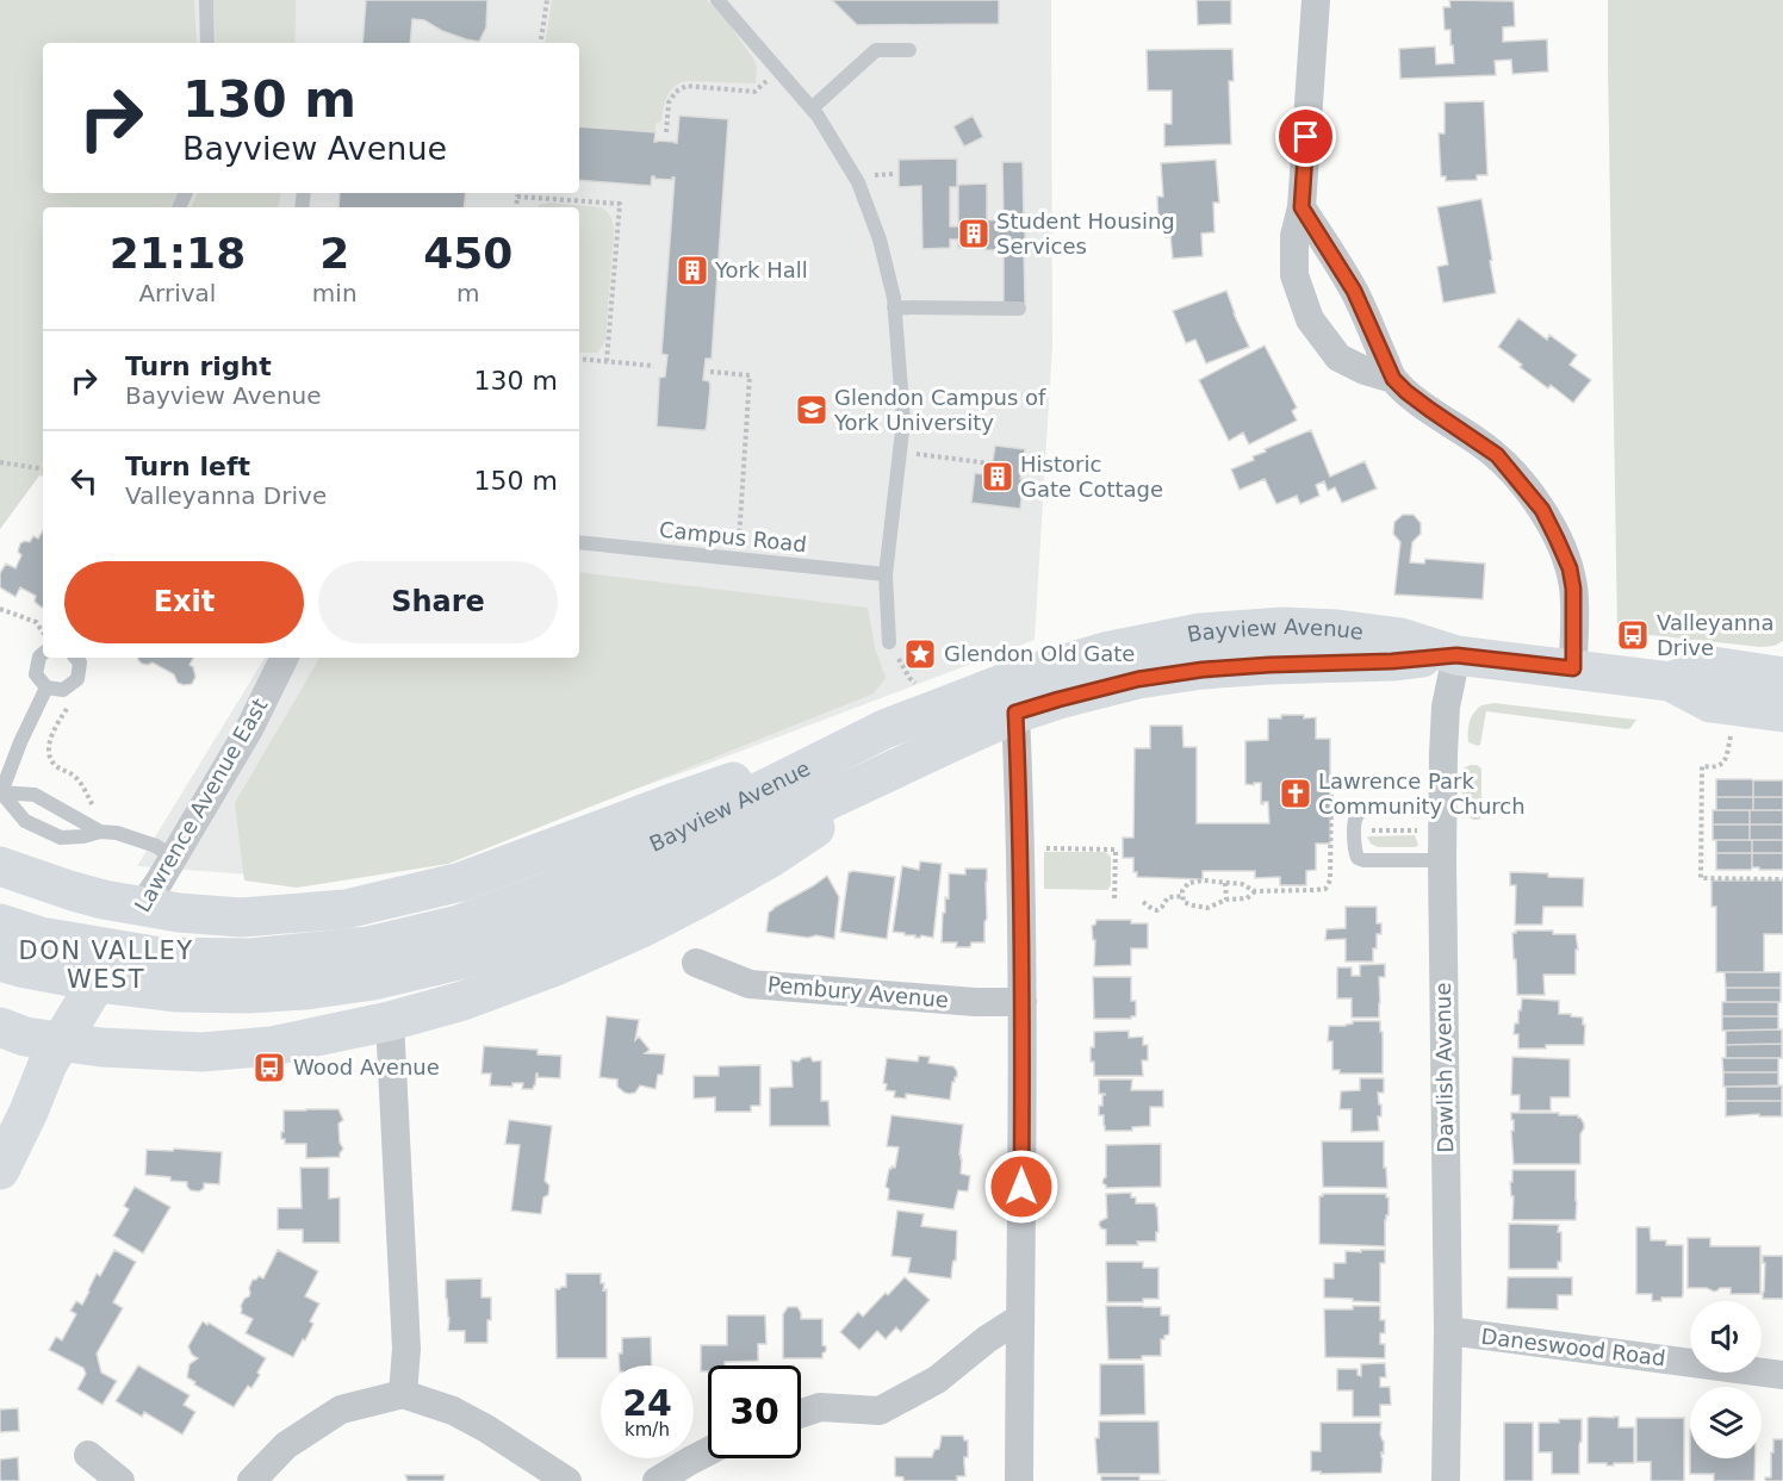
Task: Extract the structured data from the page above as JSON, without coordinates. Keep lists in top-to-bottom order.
{
  "streets": {
    "main road": ["Bayview Avenue", "Lawrence Avenue East"],
    "street": ["Pembury Avenue", "Dawlish Avenue", "Daneswood Road"],
    "lane": ["Campus Road"]
  },
  "crossings": [
    ["Bayview Avenue", "Dawlish Avenue"],
    ["Dawlish Avenue", "Daneswood Road"]
  ],
  "districts": ["DON VALLEY WEST"],
  "places": {
    "building": ["Student Housing Services", "York Hall", "Historic Gate Cottage"],
    "school or university": ["Glendon Campus of York University"],
    "bus stop": ["Valleyanna Drive", "Wood Avenue"],
    "place": ["Glendon Old Gate"],
    "church": ["Lawrence Park Community Church"]
  },
  "page": {
    "turn": ["130 m", "Bayview Avenue"],
    "eta": [
      "21:18",
      "Arrival",
      "2",
      "min",
      "450",
      "m"
    ],
    "list": [
      {
        "name": "Turn right",
        "note": "Bayview Avenue",
        "value": "130 m"
      },
      {
        "name": "Turn left",
        "note": "Valleyanna Drive",
        "value": "150 m"
      }
    ],
    "buttons": ["Exit", "Share"],
    "speed": "24 km/h",
    "limit": "30"
  }
}
